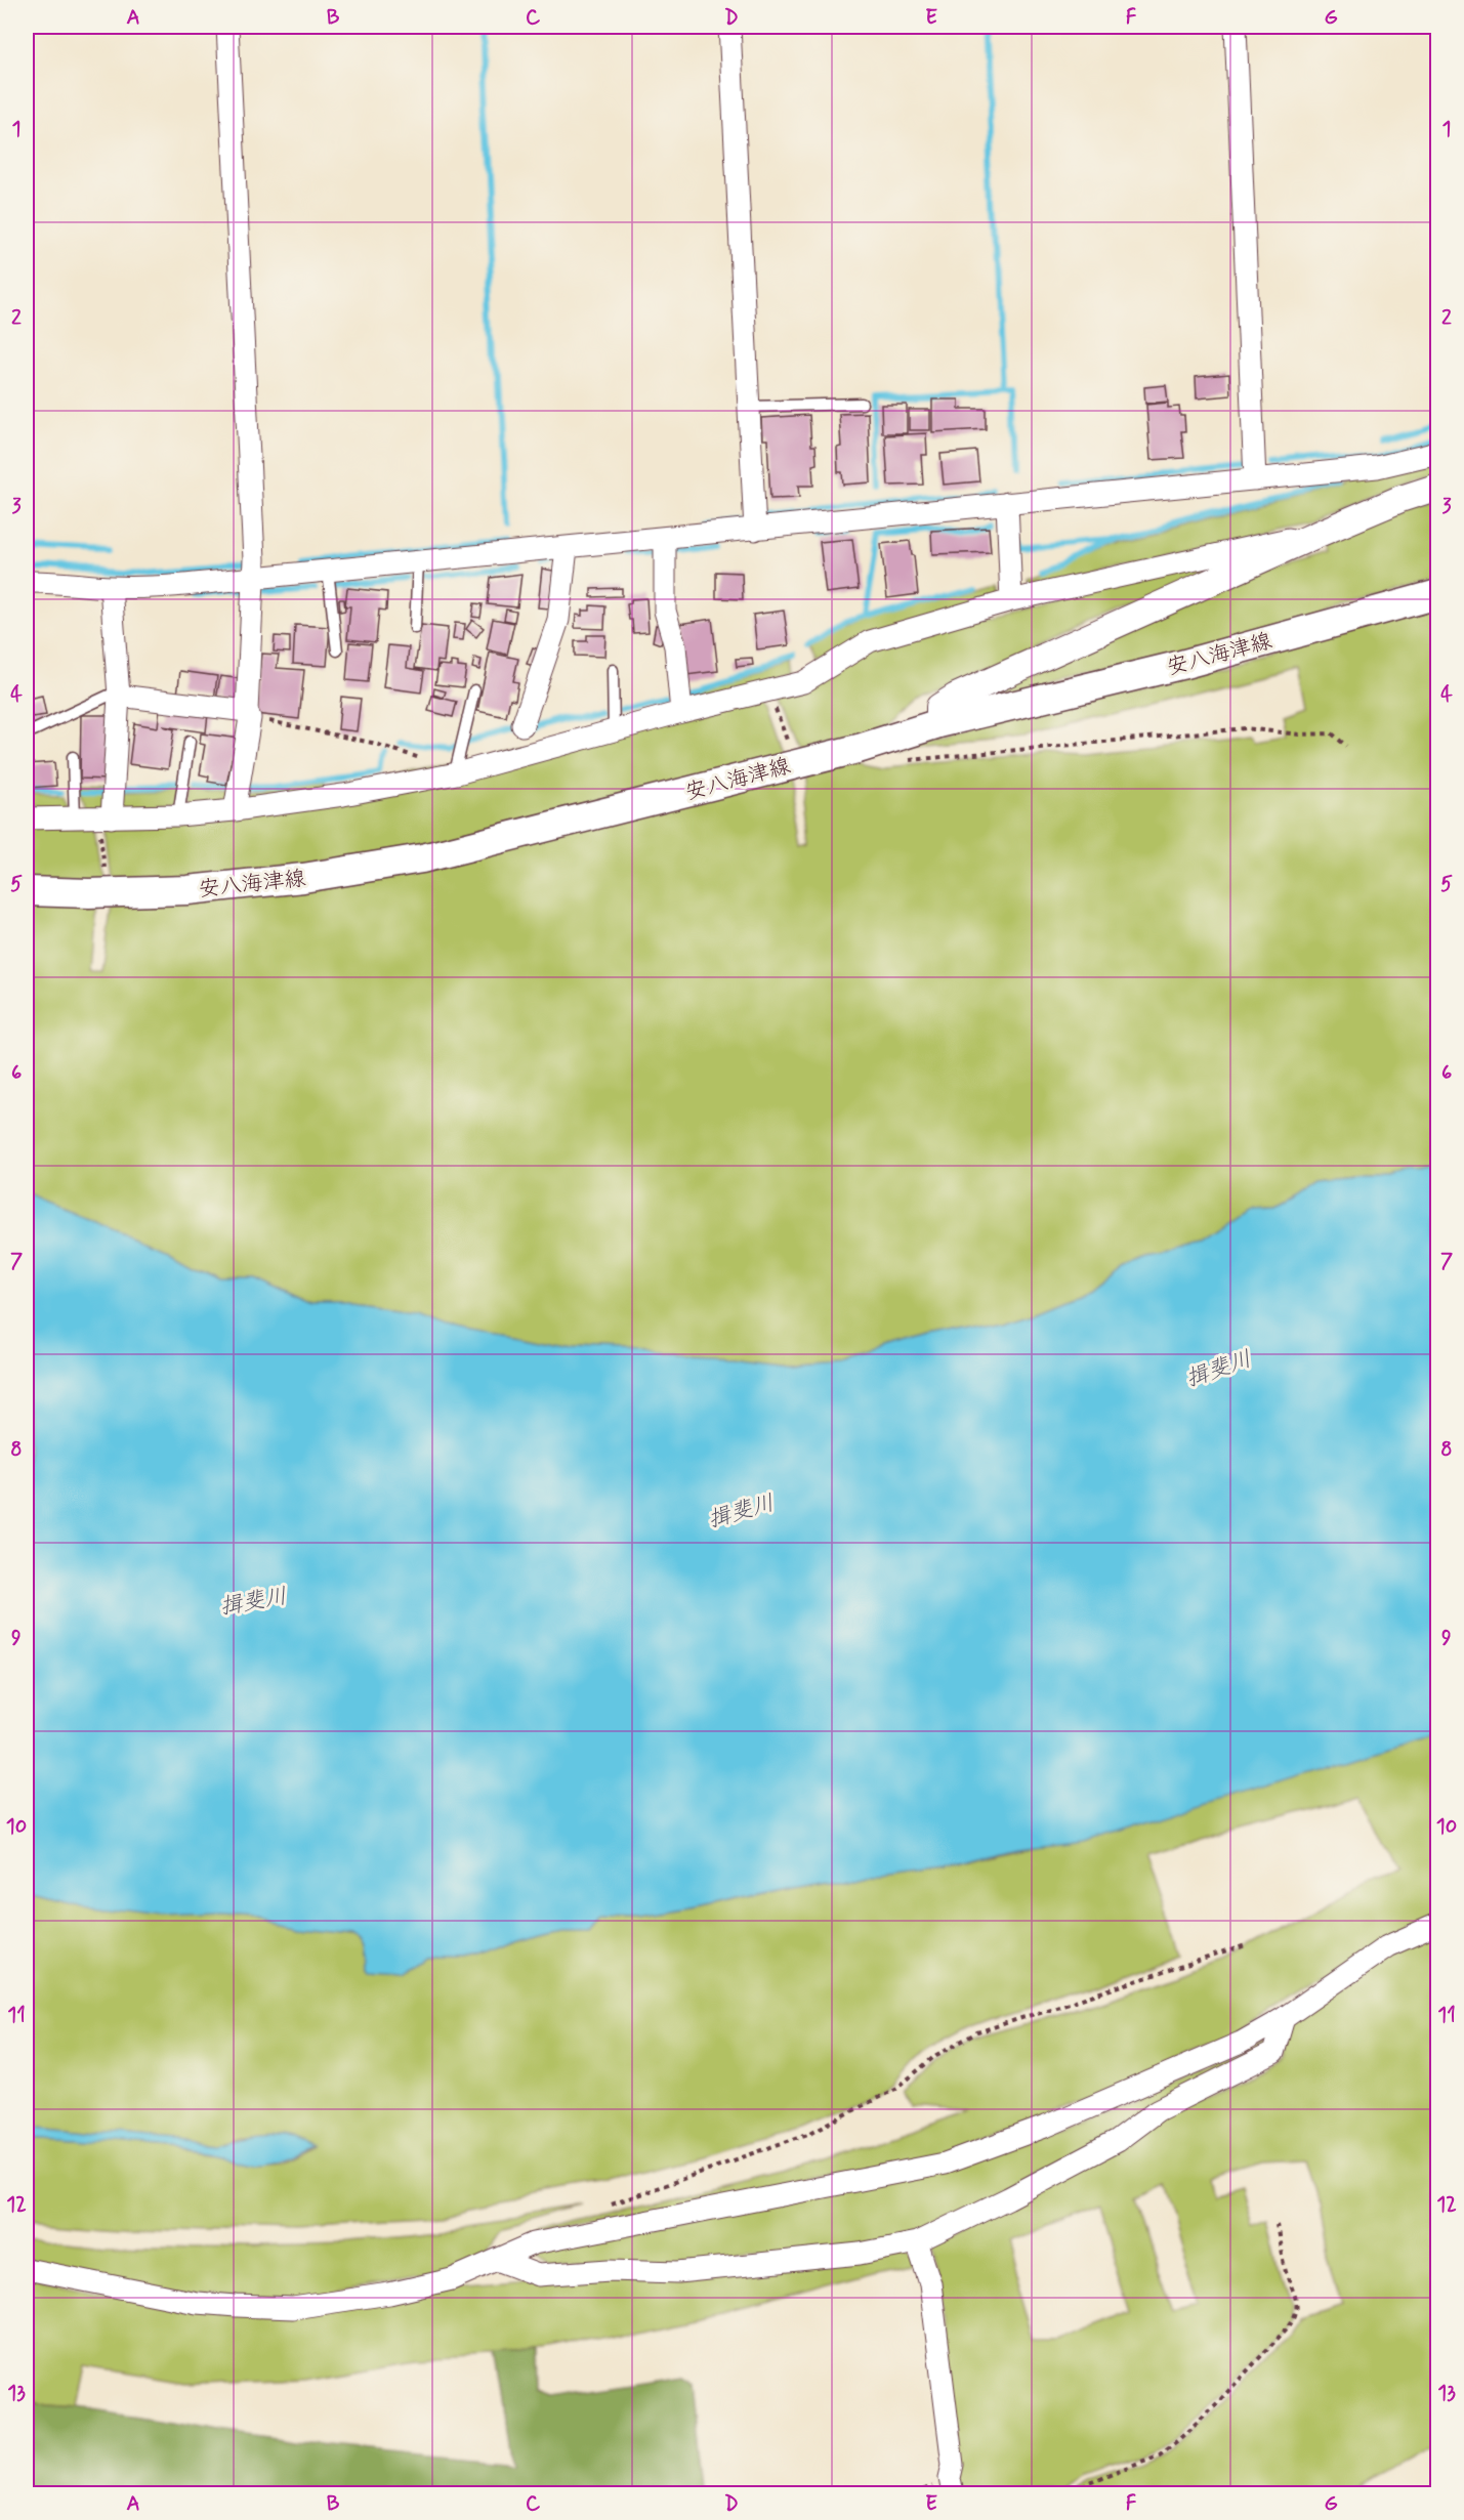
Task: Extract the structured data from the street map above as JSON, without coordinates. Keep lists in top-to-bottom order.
{
  "streets": {
    "main road": ["安八海津線"]
  },
  "water": ["揖斐川"],
  "grid": {
    "columns": [
      "A",
      "B",
      "C",
      "D",
      "E",
      "F",
      "G"
    ],
    "rows": [
      "1",
      "2",
      "3",
      "4",
      "5",
      "6",
      "7",
      "8",
      "9",
      "10",
      "11",
      "12",
      "13"
    ]
  }
}
